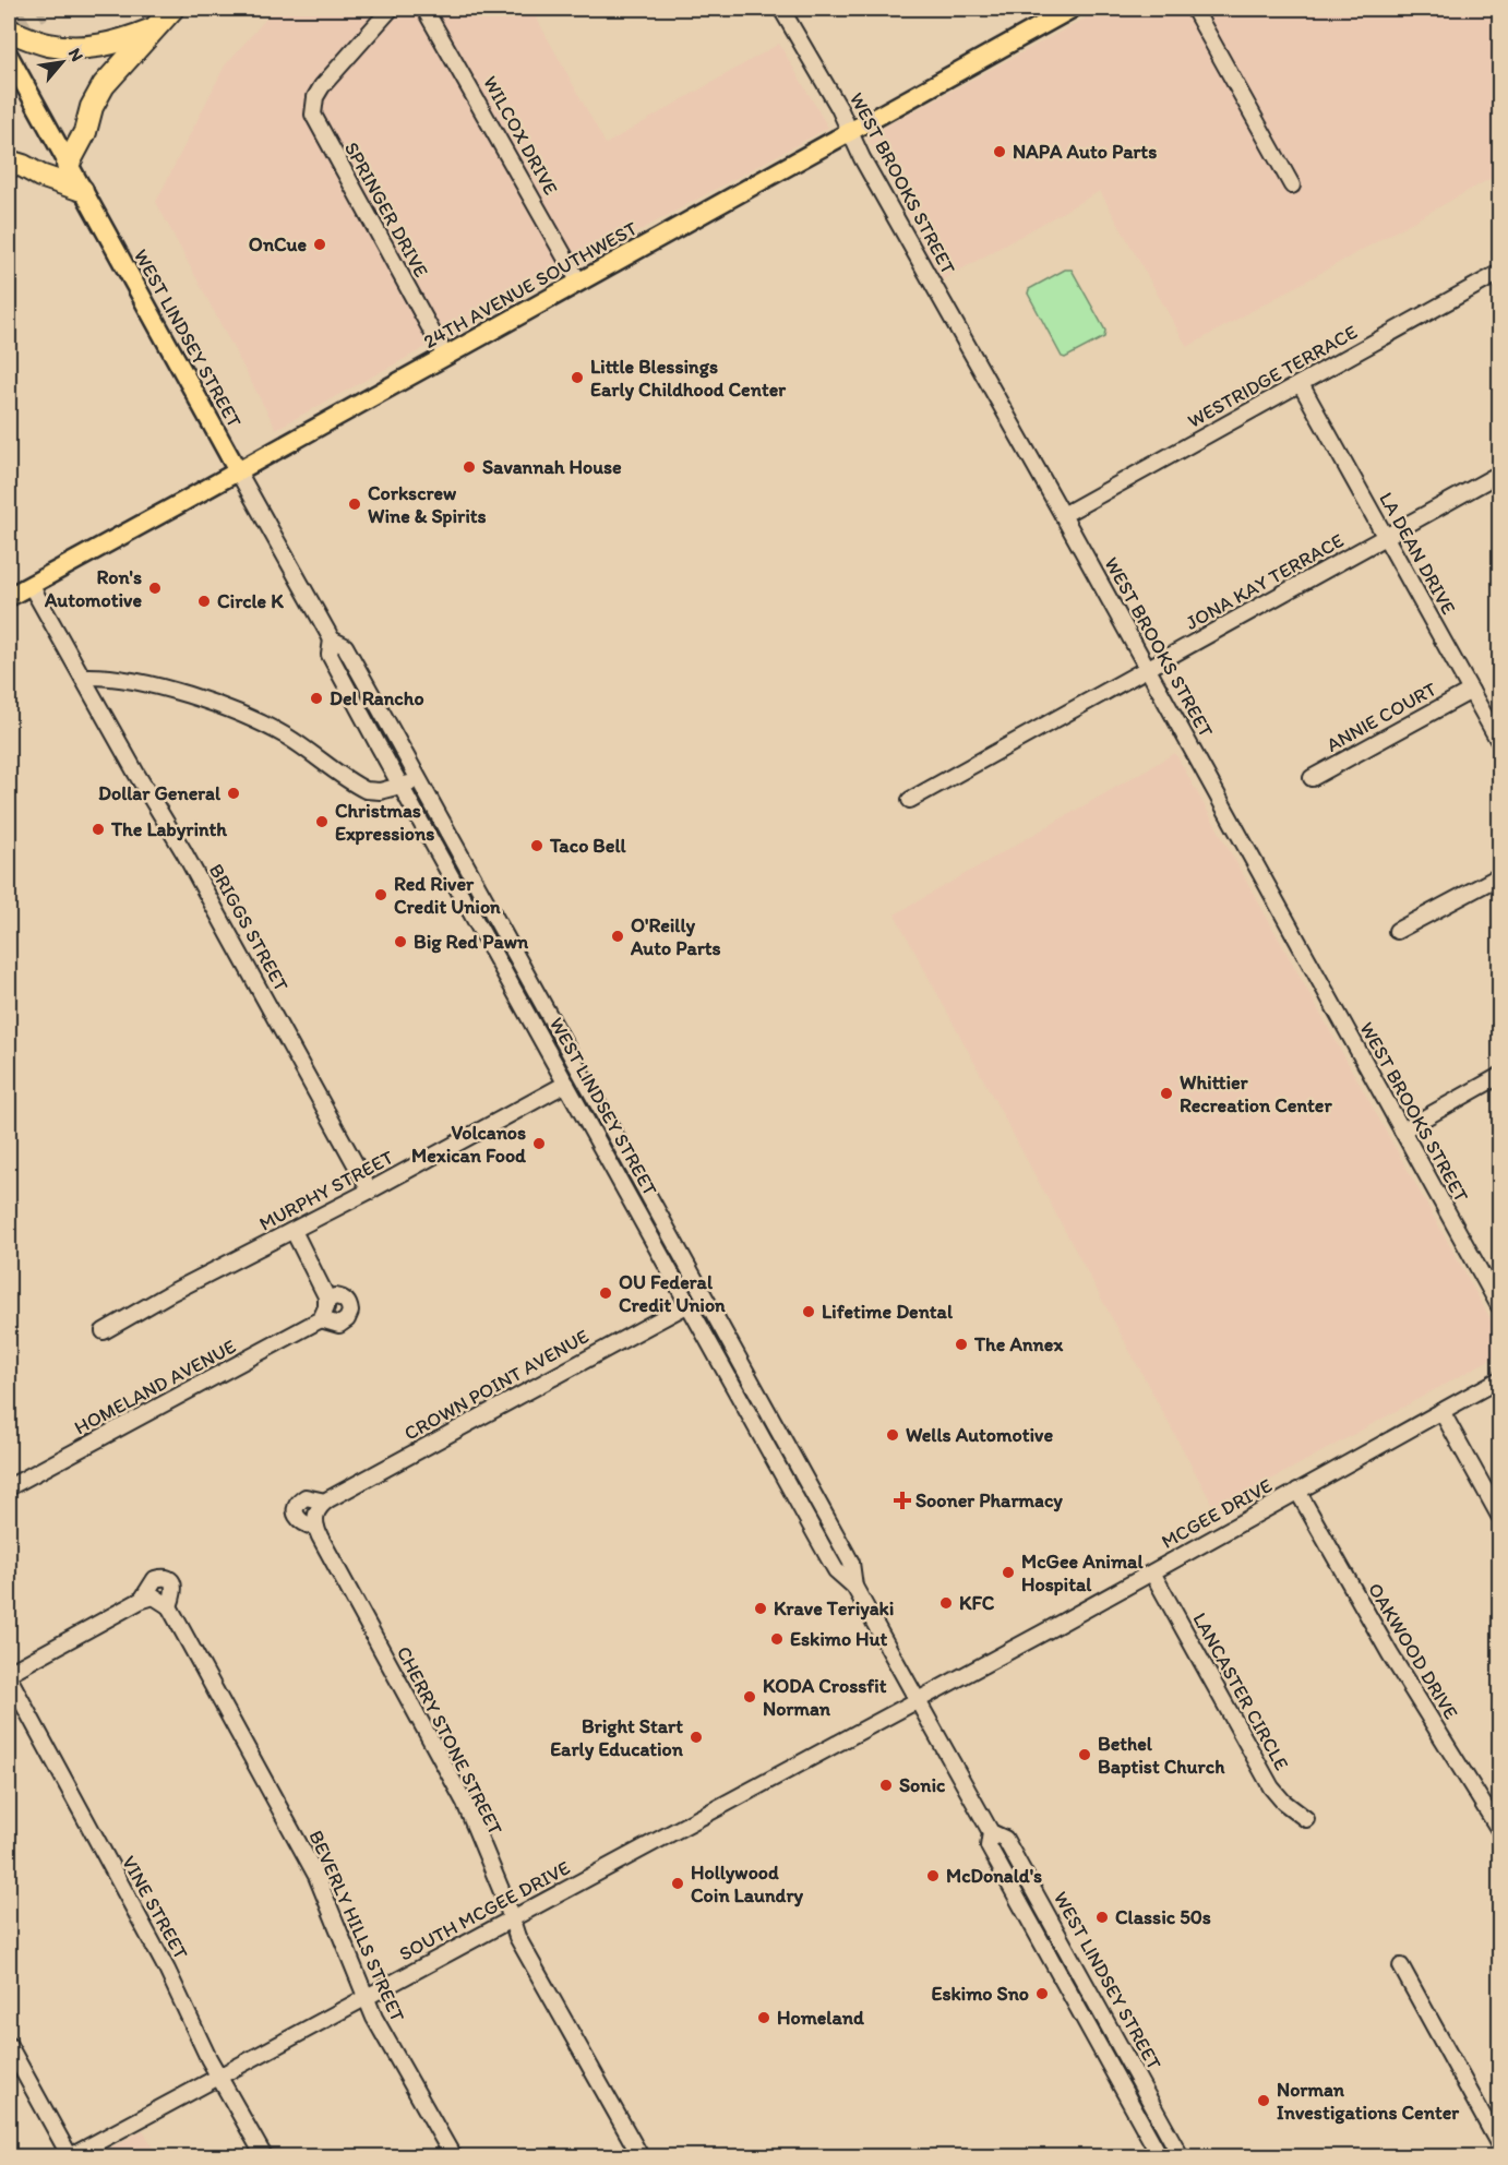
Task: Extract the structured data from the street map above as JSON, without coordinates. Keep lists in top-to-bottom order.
{
  "streets": {
    "main road": ["24TH AVENUE SOUTHWEST", "WEST LINDSEY STREET"],
    "street": [
      "WILCOX DRIVE",
      "WEST BROOKS STREET",
      "SPRINGER DRIVE",
      "WESTRIDGE TERRACE",
      "LA DEAN DRIVE",
      "JONA KAY TERRACE",
      "ANNIE COURT",
      "BRIGGS STREET",
      "MURPHY STREET",
      "CROWN POINT AVENUE",
      "HOMELAND AVENUE",
      "MCGEE DRIVE",
      "OAKWOOD DRIVE",
      "LANCASTER CIRCLE",
      "CHERRY STONE STREET",
      "VINE STREET",
      "SOUTH MCGEE DRIVE",
      "BEVERLY HILLS STREET"
    ]
  },
  "crossings": [
    ["WILCOX DRIVE", "24TH AVENUE SOUTHWEST"],
    ["WEST BROOKS STREET", "24TH AVENUE SOUTHWEST"],
    ["WEST BROOKS STREET", "WESTRIDGE TERRACE"],
    ["WEST BROOKS STREET", "JONA KAY TERRACE"],
    ["SPRINGER DRIVE", "24TH AVENUE SOUTHWEST"],
    ["24TH AVENUE SOUTHWEST", "WEST LINDSEY STREET"],
    ["24TH AVENUE SOUTHWEST", "BRIGGS STREET"],
    ["WEST LINDSEY STREET", "MURPHY STREET"],
    ["WEST LINDSEY STREET", "CROWN POINT AVENUE"],
    ["WEST LINDSEY STREET", "MCGEE DRIVE"],
    ["WEST LINDSEY STREET", "SOUTH MCGEE DRIVE"],
    ["WESTRIDGE TERRACE", "LA DEAN DRIVE"],
    ["LA DEAN DRIVE", "JONA KAY TERRACE"],
    ["LA DEAN DRIVE", "ANNIE COURT"],
    ["BRIGGS STREET", "MURPHY STREET"],
    ["CROWN POINT AVENUE", "CHERRY STONE STREET"],
    ["MCGEE DRIVE", "OAKWOOD DRIVE"],
    ["MCGEE DRIVE", "LANCASTER CIRCLE"],
    ["MCGEE DRIVE", "SOUTH MCGEE DRIVE"],
    ["CHERRY STONE STREET", "SOUTH MCGEE DRIVE"],
    ["VINE STREET", "SOUTH MCGEE DRIVE"],
    ["SOUTH MCGEE DRIVE", "BEVERLY HILLS STREET"]
  ],
  "places": {
    "other": [
      "NAPA Auto Parts",
      "OnCue",
      "Little Blessings Early Childhood Center",
      "Savannah House",
      "Corkscrew Wine & Spirits",
      "Ron's Automotive",
      "Circle K",
      "Del Rancho",
      "Dollar General",
      "Christmas Expressions",
      "The Labyrinth",
      "Taco Bell",
      "Red River Credit Union",
      "O'Reilly Auto Parts",
      "Big Red Pawn",
      "Whittier Recreation Center",
      "Volcanos Mexican Food",
      "OU Federal Credit Union",
      "Lifetime Dental",
      "The Annex",
      "Wells Automotive",
      "McGee Animal Hospital",
      "KFC",
      "Krave Teriyaki",
      "Eskimo Hut",
      "KODA Crossfit Norman",
      "Bright Start Early Education",
      "Bethel Baptist Church",
      "Sonic",
      "McDonald's",
      "Hollywood Coin Laundry",
      "Classic 50s",
      "Eskimo Sno",
      "Homeland",
      "Norman Investigations Center"
    ],
    "health": ["Sooner Pharmacy"]
  },
  "north": "top right"
}
